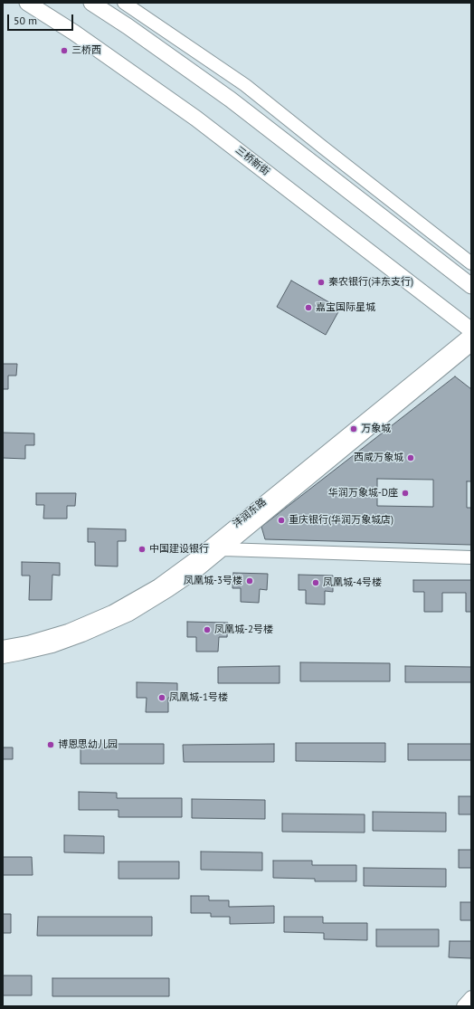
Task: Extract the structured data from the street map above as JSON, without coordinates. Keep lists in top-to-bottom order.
{
  "streets": {
    "main road": ["三桥新街"],
    "street": ["沣润东路"]
  },
  "places": [
    "三桥西",
    "秦农银行(沣东支行)",
    "嘉宝国际星城",
    "万象城",
    "西咸万象城",
    "华润万象城-D座",
    "重庆银行(华润万象城店)",
    "中国建设银行",
    "凤凰城-3号楼",
    "凤凰城-4号楼",
    "凤凰城-2号楼",
    "凤凰城-1号楼",
    "博恩思幼儿园"
  ],
  "scale_bar": "50 m"
}
